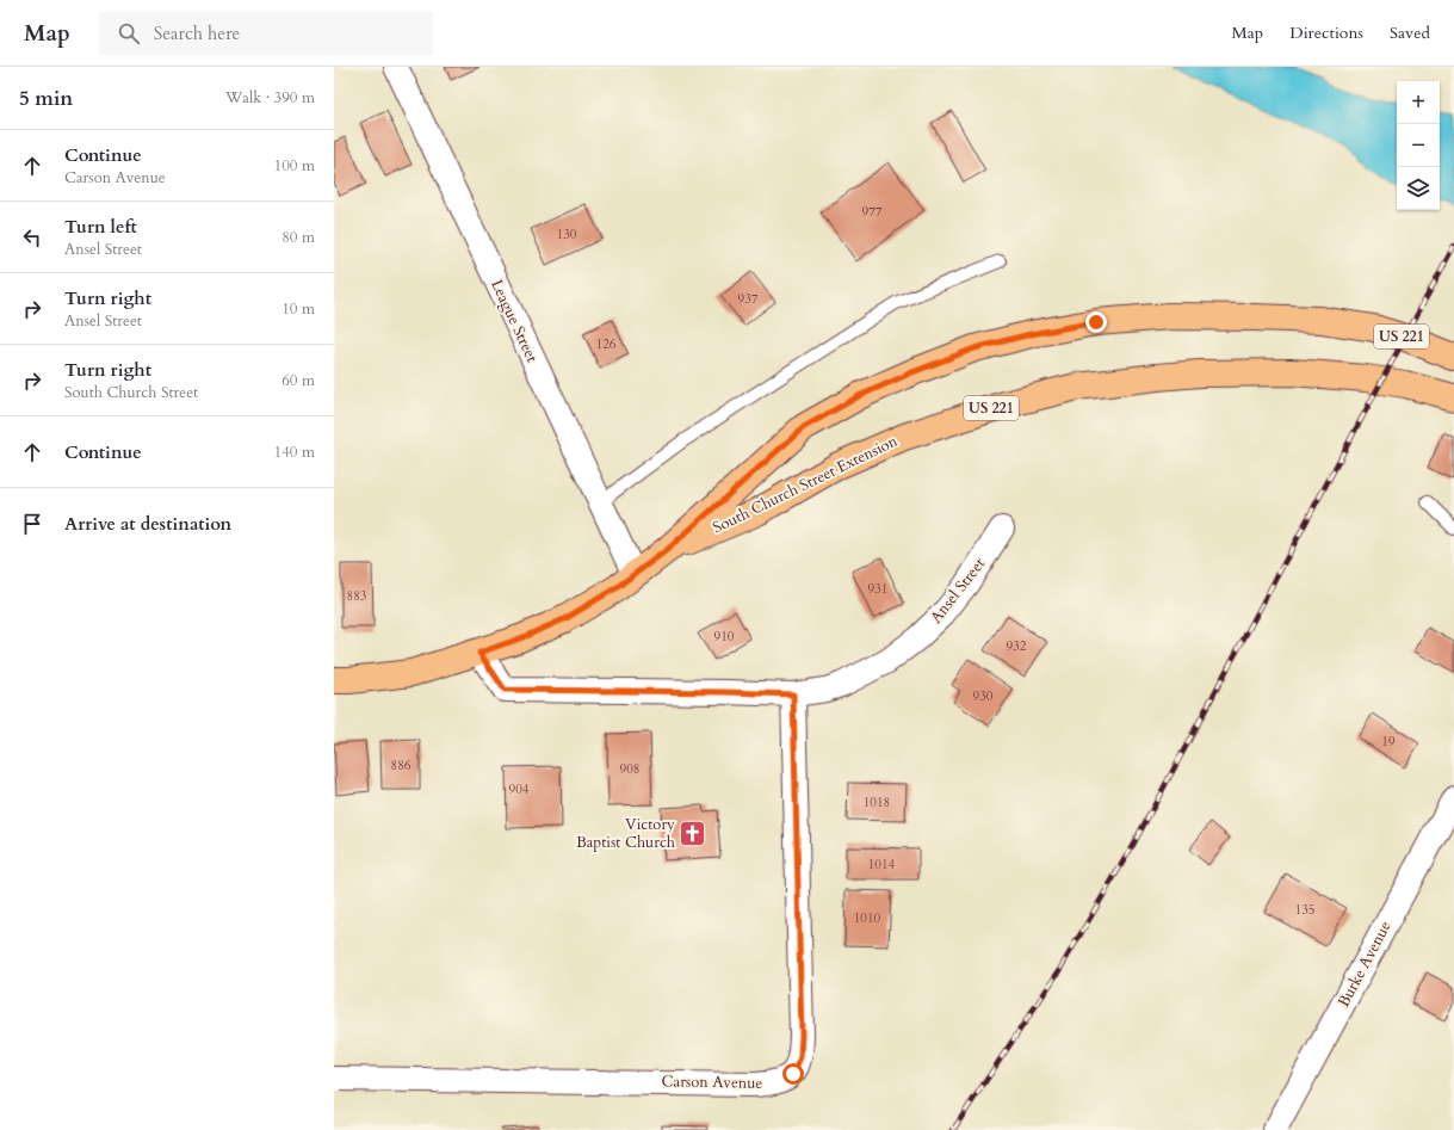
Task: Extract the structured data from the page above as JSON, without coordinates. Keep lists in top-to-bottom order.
{
  "streets": {
    "main road": ["US 221", "South Church Street Extension"],
    "street": [
      "League Street",
      "Ansel Street",
      "Burke Avenue",
      "Carson Avenue"
    ]
  },
  "crossings": [
    ["League Street", "US 221"],
    ["US 221", "South Church Street Extension"],
    ["US 221", "Ansel Street"],
    ["Ansel Street", "Carson Avenue"]
  ],
  "places": {
    "church": ["Victory Baptist Church"]
  },
  "house_numbers": [
    "977",
    "130",
    "937",
    "126",
    "931",
    "883",
    "910",
    "932",
    "930",
    "19",
    "886",
    "908",
    "904",
    "1018",
    "1014",
    "135",
    "1010"
  ],
  "page": {
    "header": "Map",
    "search": "Search here",
    "nav": ["Map", "Directions", "Saved"],
    "heading": ["5 min", "Walk · 390 m"],
    "map_buttons": ["+", "−"],
    "list": [
      ["Continue", "Carson Avenue", "100 m"],
      ["Turn left", "Ansel Street", "80 m"],
      ["Turn right", "Ansel Street", "10 m"],
      ["Turn right", "South Church Street", "60 m"],
      ["Continue", "140 m"],
      "Arrive at destination"
    ]
  }
}
